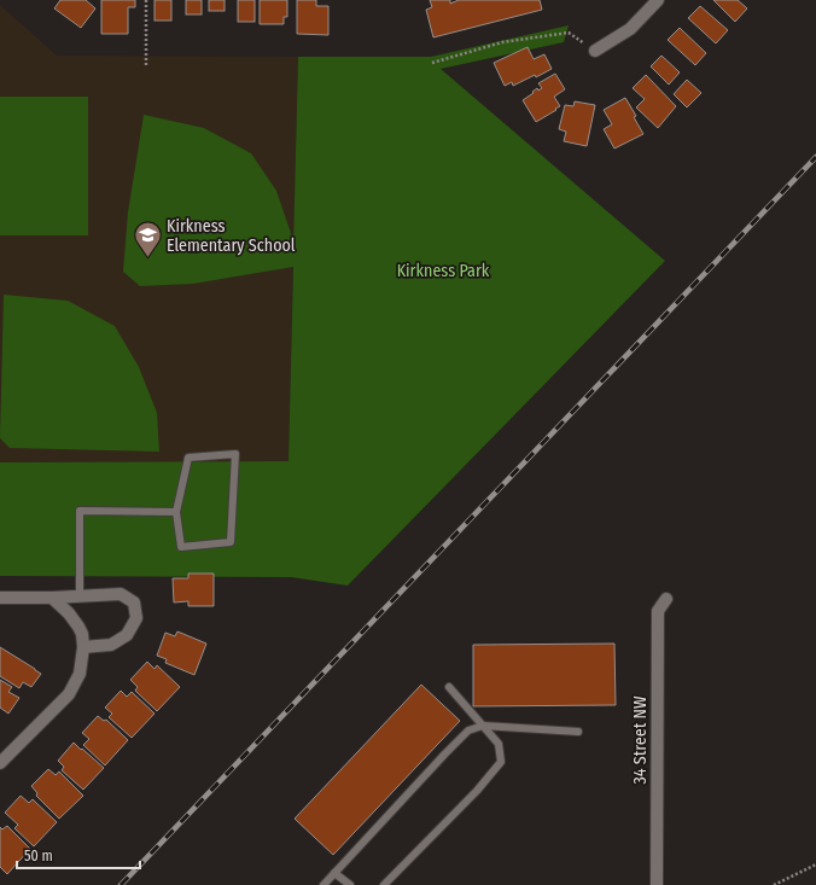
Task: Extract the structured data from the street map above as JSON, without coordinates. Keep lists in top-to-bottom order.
{
  "streets": {
    "street": ["34 Street NW"]
  },
  "parks": ["Kirkness Park"],
  "places": {
    "school or university": ["Kirkness Elementary School"]
  },
  "scale_bar": "50 m"
}
